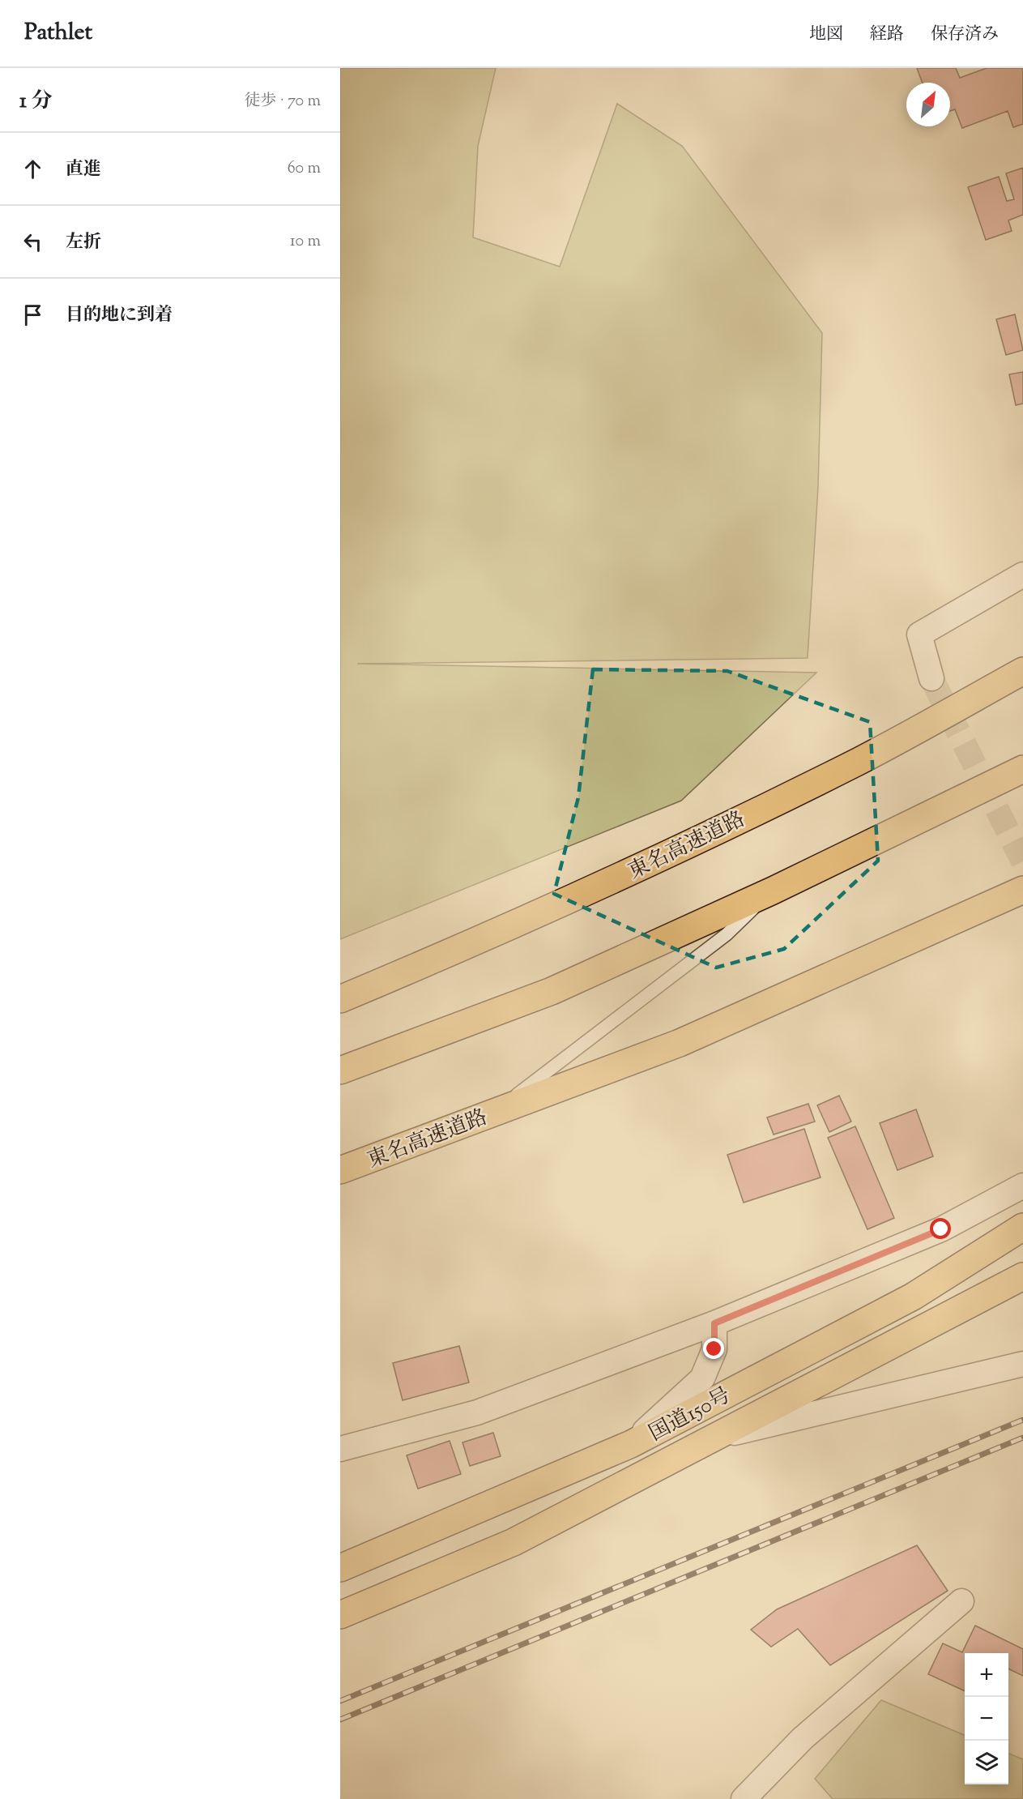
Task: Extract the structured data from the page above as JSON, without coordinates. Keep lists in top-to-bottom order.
{
  "streets": {
    "highway": ["東名高速道路", "国道150号"]
  },
  "north": "top right",
  "page": {
    "header": "Pathlet",
    "nav": ["地図", "経路", "保存済み"],
    "heading": ["1 分", "徒歩 · 70 m"],
    "list": [
      ["直進", "60 m"],
      ["左折", "10 m"],
      "目的地に到着"
    ],
    "map_buttons": ["+", "−"]
  }
}
